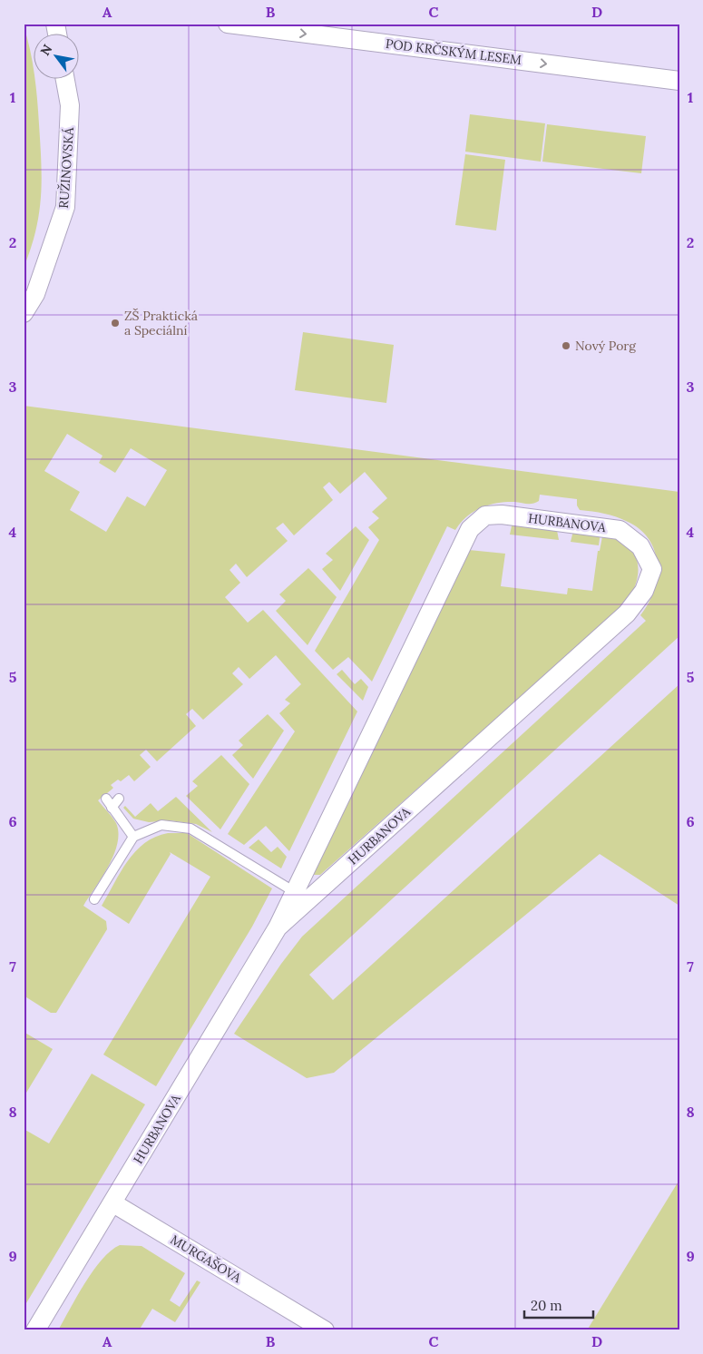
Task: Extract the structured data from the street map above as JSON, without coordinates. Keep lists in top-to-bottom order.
{
  "streets": {
    "street": [
      "POD KRČSKÝM LESEM",
      "RUŽINOVSKÁ",
      "HURBANOVA",
      "MURGAŠOVA"
    ]
  },
  "crossings": [
    ["HURBANOVA", "MURGAŠOVA"]
  ],
  "one_way": ["POD KRČSKÝM LESEM"],
  "places": ["ZŠ Praktická a Speciální", "Nový Porg"],
  "scale_bar": "20 m",
  "north": "top left",
  "grid": {
    "columns": [
      "A",
      "B",
      "C",
      "D"
    ],
    "rows": [
      "1",
      "2",
      "3",
      "4",
      "5",
      "6",
      "7",
      "8",
      "9"
    ]
  }
}
